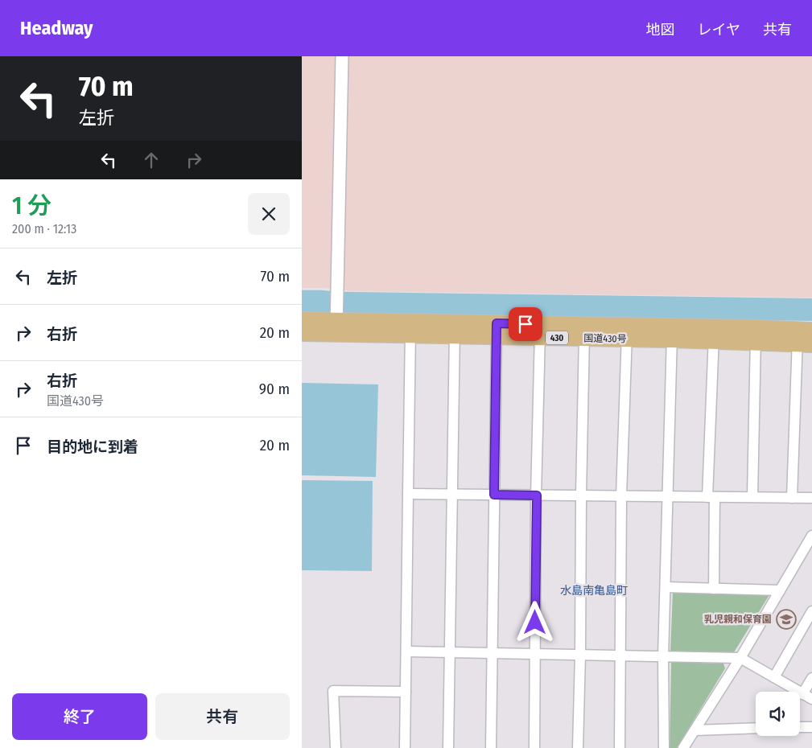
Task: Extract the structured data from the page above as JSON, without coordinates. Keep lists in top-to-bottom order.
{
  "streets": {
    "highway": ["430", "国道430号"]
  },
  "districts": ["水島南亀島町"],
  "places": {
    "school or university": ["乳児親和保育園"]
  },
  "page": {
    "header": "Headway",
    "nav": ["地図", "レイヤ", "共有"],
    "turn": ["70 m", "左折"],
    "heading": ["1 分", "200 m · 12:13"],
    "list": [
      {
        "name": "左折",
        "value": "70 m"
      },
      {
        "name": "右折",
        "value": "20 m"
      },
      {
        "name": "右折",
        "note": "国道430号",
        "value": "90 m"
      },
      {
        "name": "目的地に到着",
        "value": "20 m"
      }
    ],
    "buttons": ["終了", "共有"]
  }
}
